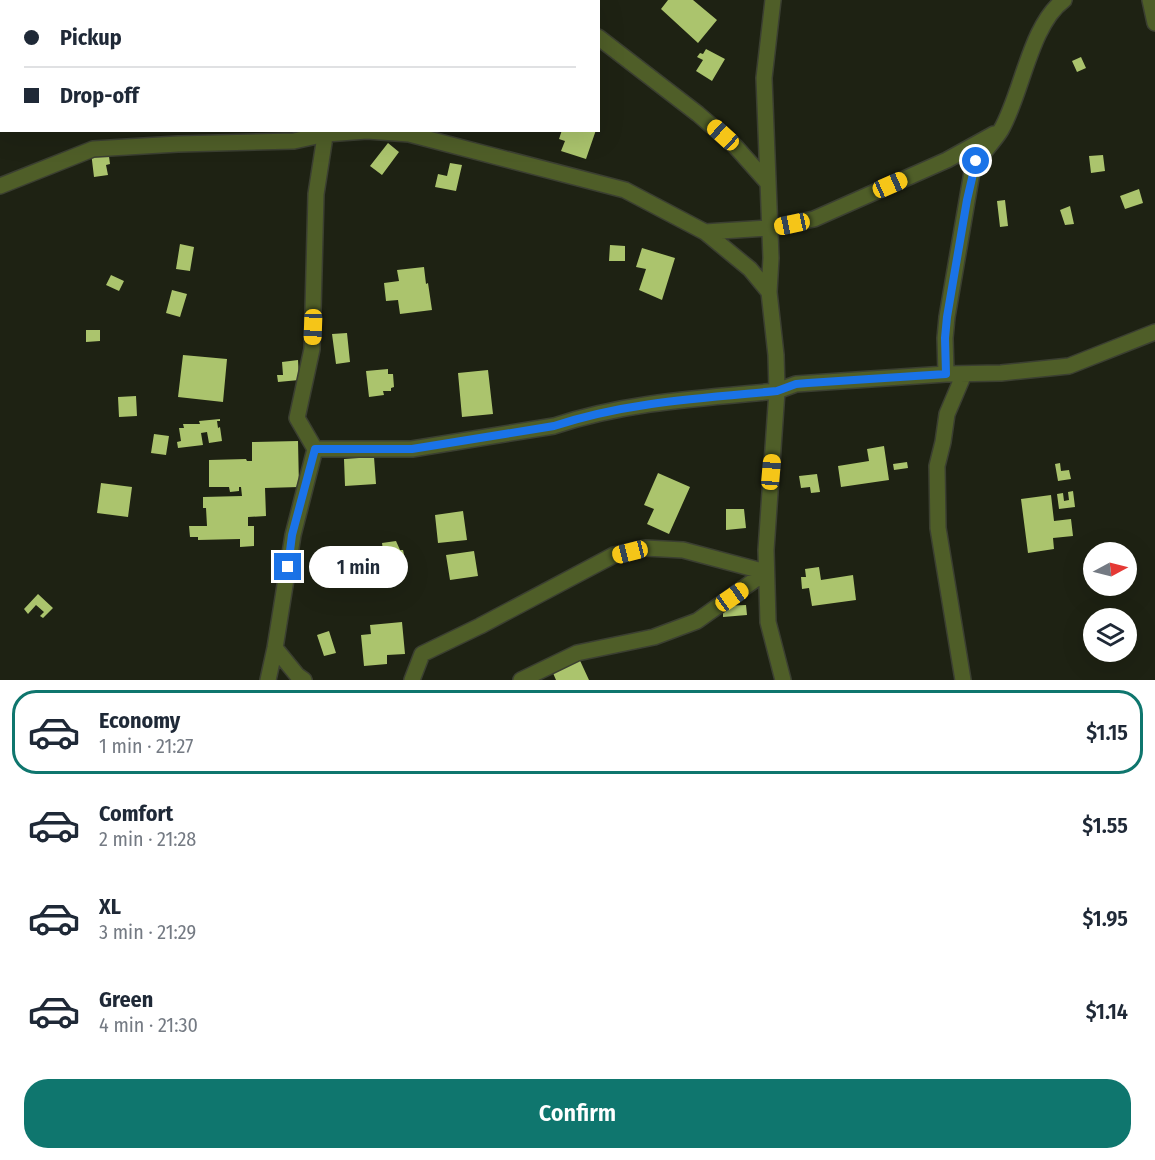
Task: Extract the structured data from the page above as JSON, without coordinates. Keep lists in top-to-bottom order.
{
  "north": "right",
  "page": {
    "banner": ["Pickup", "Drop-off"],
    "bubble": "1 min",
    "list": [
      {
        "name": "Economy",
        "note": "1 min · 21:27",
        "value": "$1.15"
      },
      {
        "name": "Comfort",
        "note": "2 min · 21:28",
        "value": "$1.55"
      },
      {
        "name": "XL",
        "note": "3 min · 21:29",
        "value": "$1.95"
      },
      {
        "name": "Green",
        "note": "4 min · 21:30",
        "value": "$1.14"
      }
    ],
    "buttons": "Confirm"
  }
}
